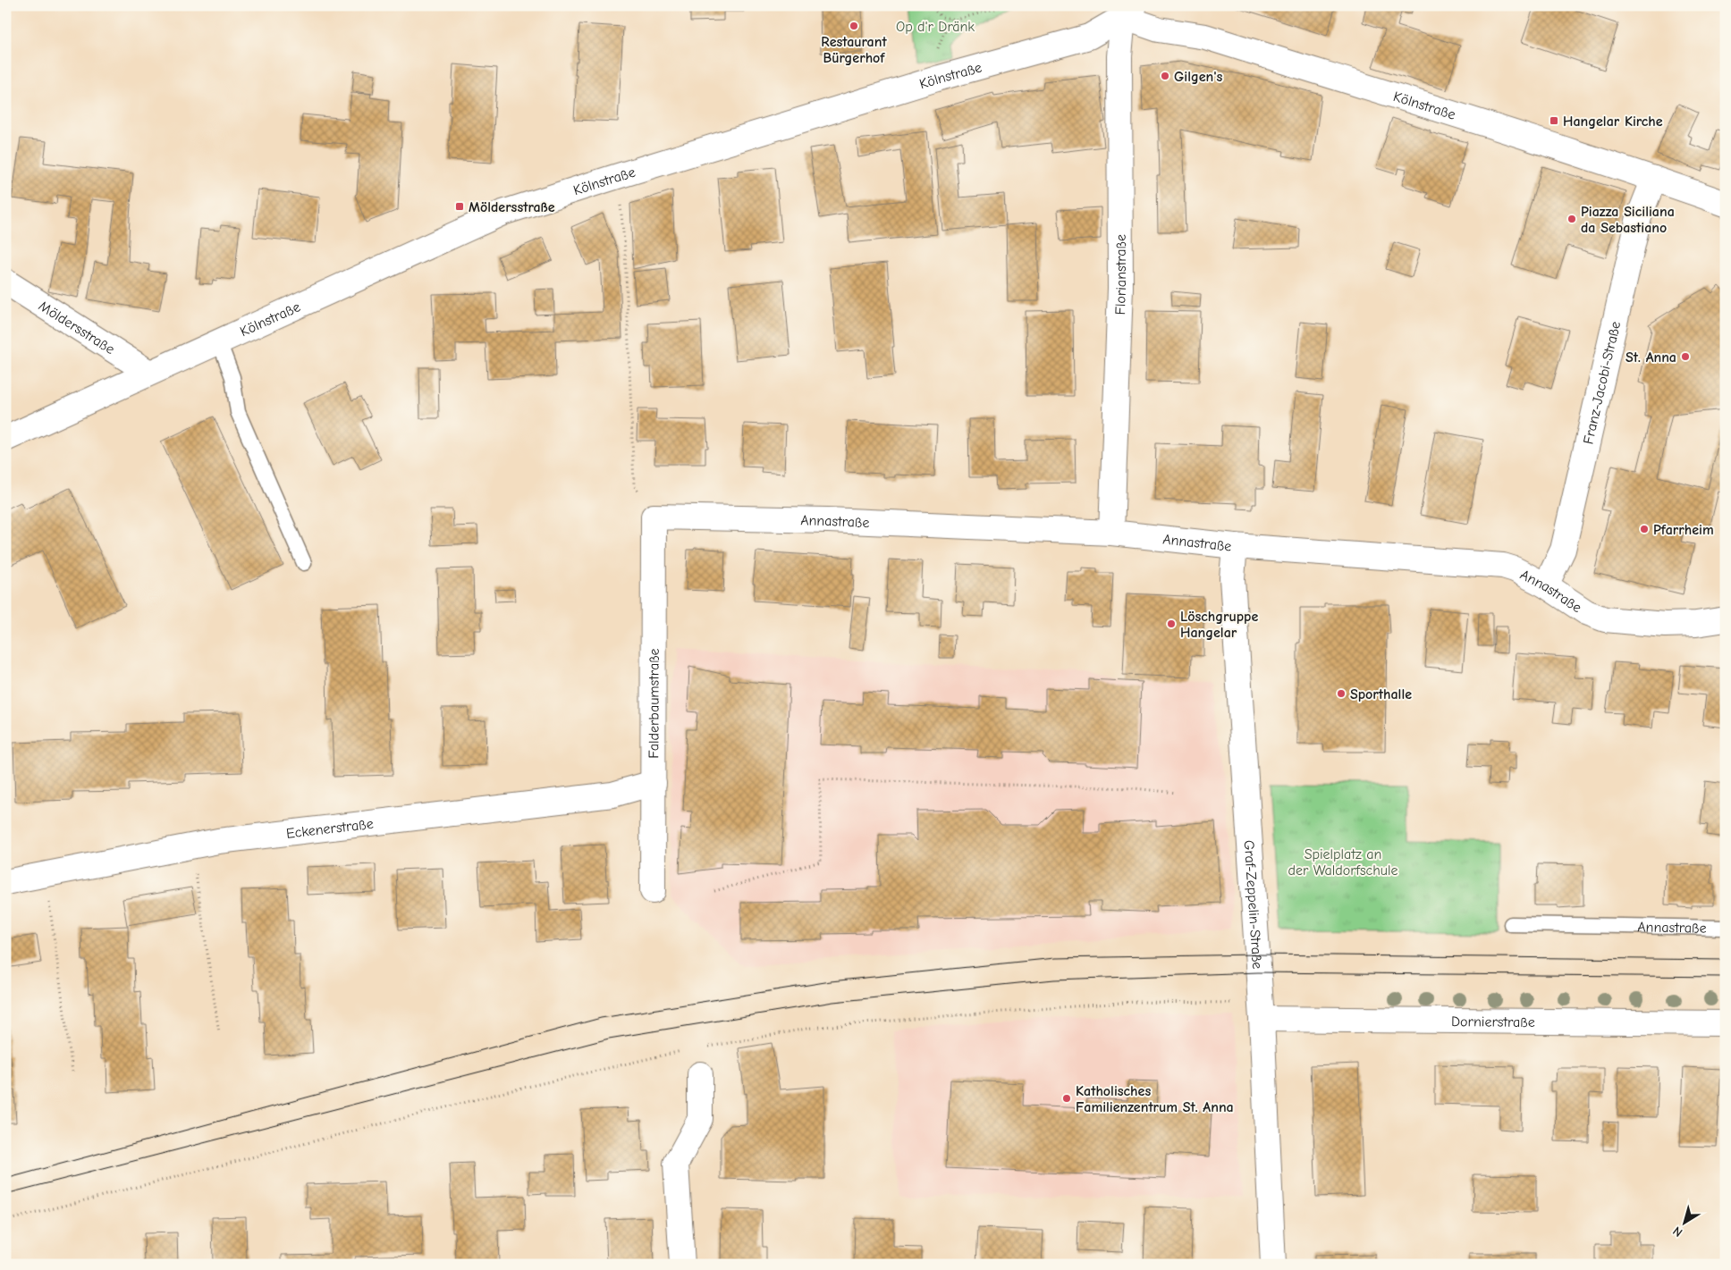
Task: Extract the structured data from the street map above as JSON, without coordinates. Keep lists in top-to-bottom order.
{
  "streets": {
    "street": [
      "Kölnstraße",
      "Florianstraße",
      "Möldersstraße",
      "Franz-Jacobi-Straße",
      "Annastraße",
      "Falderbaumstraße",
      "Eckenerstraße",
      "Graf-Zeppelin-Straße",
      "Dornierstraße"
    ]
  },
  "crossings": [
    ["Kölnstraße", "Florianstraße"],
    ["Kölnstraße", "Möldersstraße"],
    ["Kölnstraße", "Franz-Jacobi-Straße"],
    ["Florianstraße", "Annastraße"],
    ["Franz-Jacobi-Straße", "Annastraße"],
    ["Annastraße", "Falderbaumstraße"],
    ["Annastraße", "Graf-Zeppelin-Straße"],
    ["Falderbaumstraße", "Eckenerstraße"],
    ["Graf-Zeppelin-Straße", "Dornierstraße"]
  ],
  "parks": ["Op d'r Dränk", "Spielplatz an der Waldorfschule"],
  "places": {
    "other": [
      "Restaurant Bürgerhof",
      "Gilgen's",
      "Piazza Siciliana da Sebastiano",
      "St. Anna",
      "Pfarrheim",
      "Löschgruppe Hangelar",
      "Sporthalle",
      "Katholisches Familienzentrum St. Anna"
    ],
    "transit": ["Hangelar Kirche", "Möldersstraße"]
  },
  "north": "bottom left"
}
